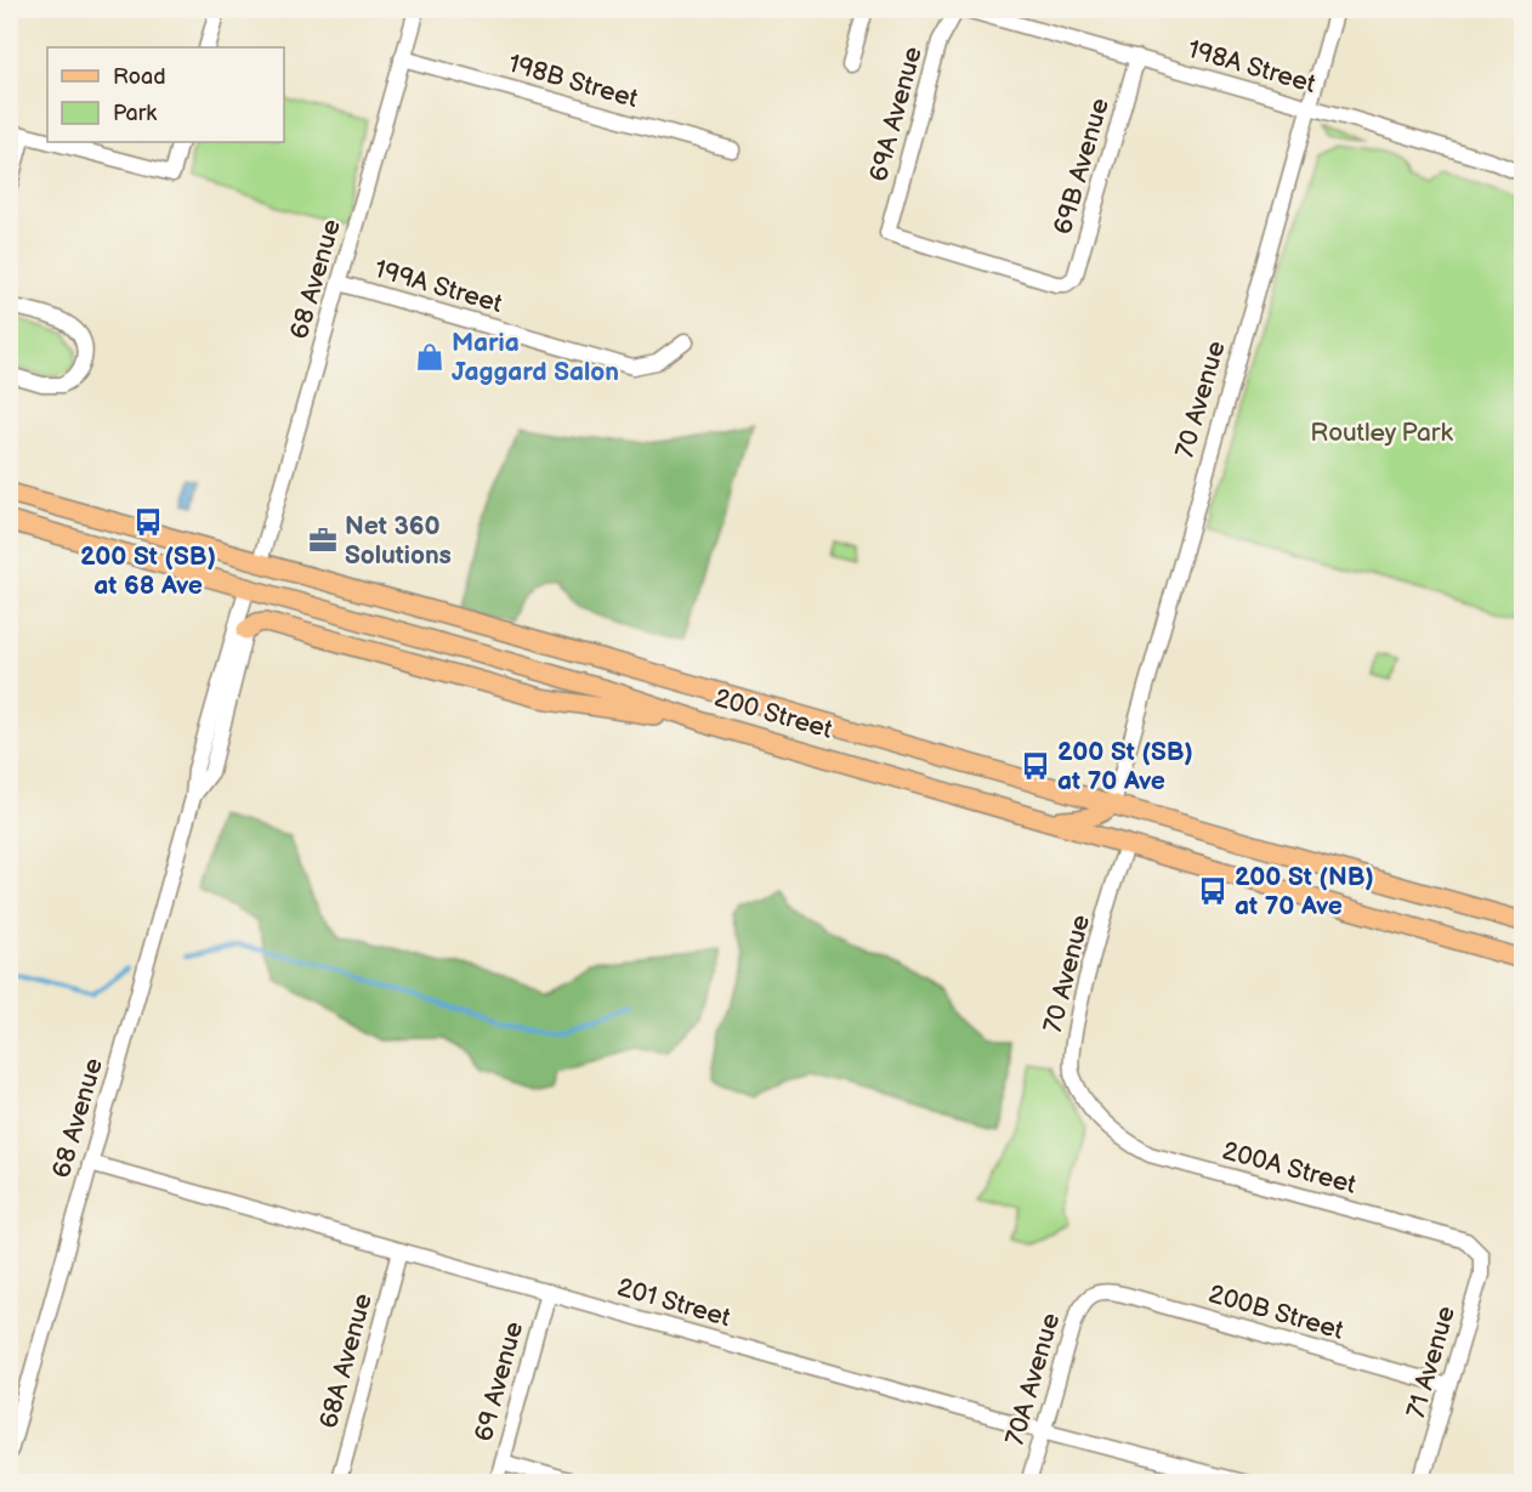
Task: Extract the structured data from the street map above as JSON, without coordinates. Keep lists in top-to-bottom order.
{
  "streets": {
    "main road": ["200 Street"],
    "street": [
      "198A Street",
      "198B Street",
      "69A Avenue",
      "69B Avenue",
      "68 Avenue",
      "199A Street",
      "70 Avenue",
      "200A Street",
      "201 Street",
      "200B Street",
      "68A Avenue",
      "71 Avenue",
      "70A Avenue",
      "69 Avenue"
    ]
  },
  "crossings": [
    ["198A Street", "69B Avenue"],
    ["198A Street", "70 Avenue"],
    ["198B Street", "68 Avenue"],
    ["69A Avenue", "69B Avenue"],
    ["68 Avenue", "199A Street"],
    ["68 Avenue", "200 Street"],
    ["68 Avenue", "201 Street"],
    ["70 Avenue", "200 Street"],
    ["70 Avenue", "200A Street"],
    ["200A Street", "71 Avenue"],
    ["201 Street", "68A Avenue"],
    ["201 Street", "70A Avenue"],
    ["201 Street", "69 Avenue"],
    ["200B Street", "71 Avenue"],
    ["200B Street", "70A Avenue"]
  ],
  "parks": ["Routley Park"],
  "places": {
    "shop": ["Maria Jaggard Salon"],
    "bus stop": ["200 St (SB) at 68 Ave", "200 St (SB) at 70 Ave", "200 St (NB) at 70 Ave"],
    "office": ["Net 360 Solutions"]
  },
  "legend": ["Road", "Park"]
}
